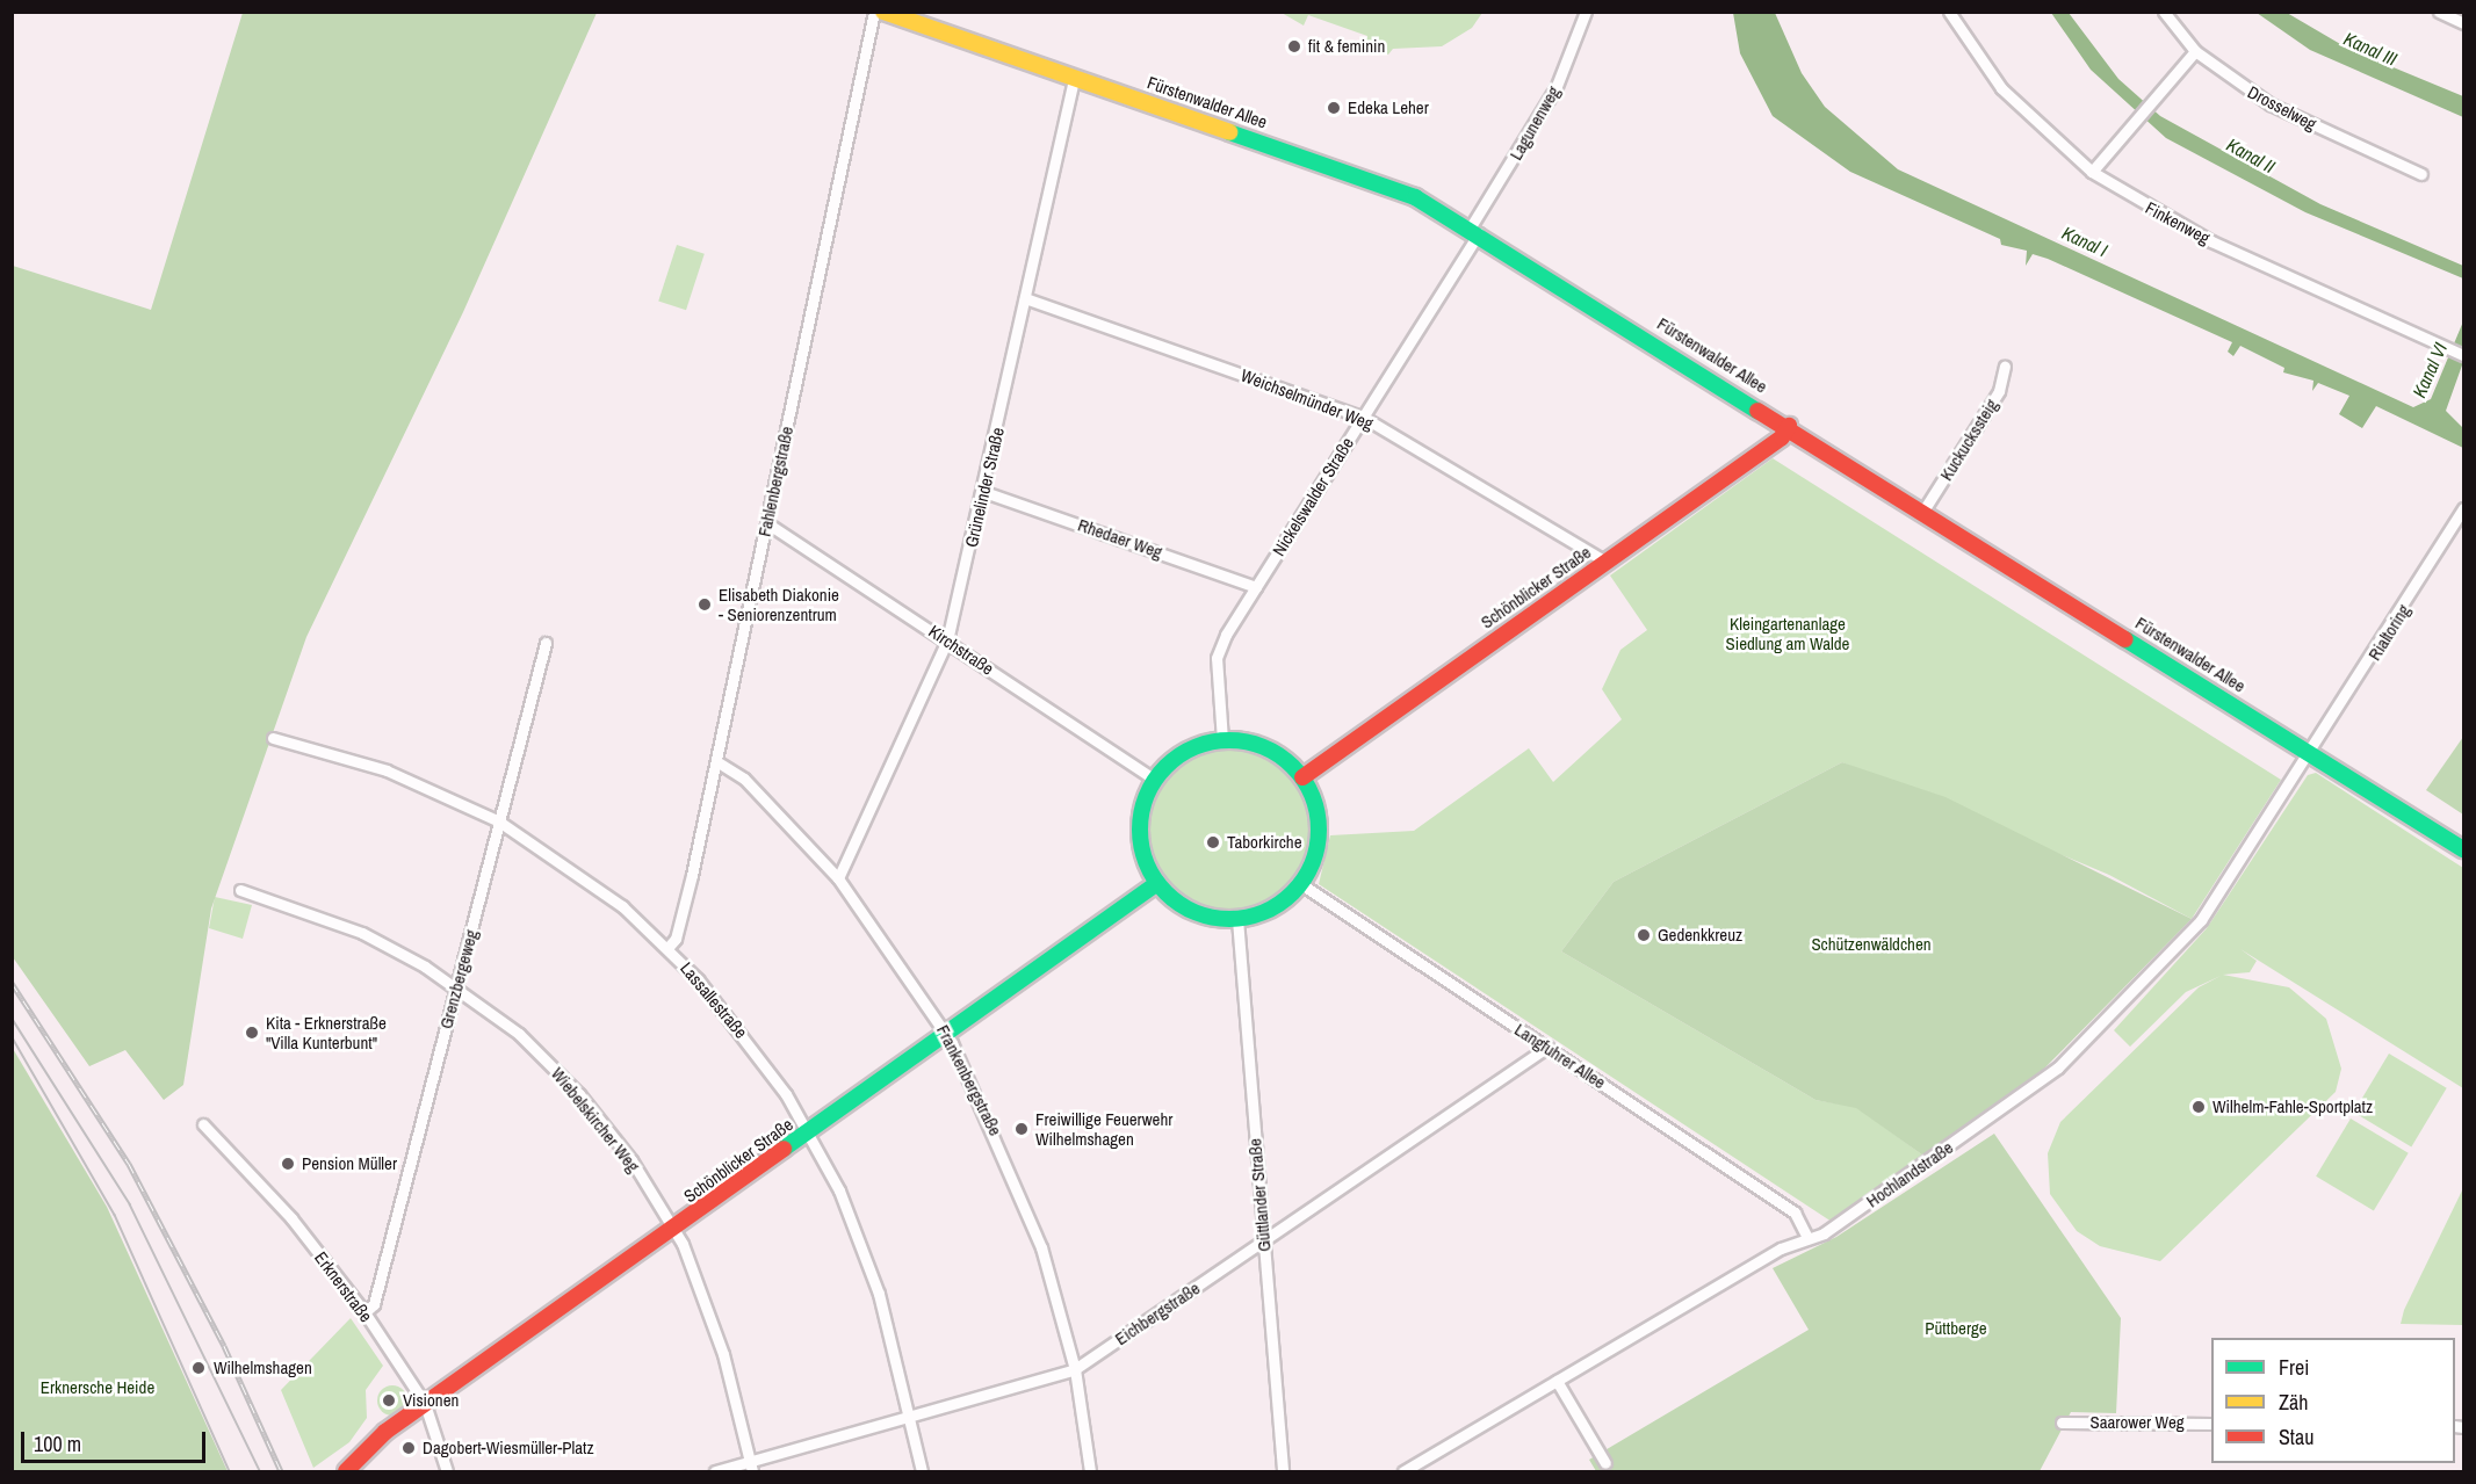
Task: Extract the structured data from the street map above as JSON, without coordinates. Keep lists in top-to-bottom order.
{
  "streets": {
    "street": [
      "Fürstenwalder Allee",
      "Drosselweg",
      "Lagunenweg",
      "Finkenweg",
      "Weichselmünder Weg",
      "Kuckuckssteig",
      "Fahlenbergstraße",
      "Grünelinder Straße",
      "Nickelswalder Straße",
      "Rhedaer Weg",
      "Schönblicker Straße",
      "Rialtoring",
      "Kirchstraße",
      "Grenzbergeweg",
      "Lassallestraße",
      "Langfuhrer Allee",
      "Frankenbergstraße",
      "Wiebelskircher Weg",
      "Hochlandstraße",
      "Güttlander Straße",
      "Erknerstraße",
      "Eichbergstraße",
      "Saarower Weg"
    ]
  },
  "crossings": [
    ["Fürstenwalder Allee", "Lagunenweg"],
    ["Fürstenwalder Allee", "Kuckuckssteig"],
    ["Fürstenwalder Allee", "Grünelinder Straße"],
    ["Fürstenwalder Allee", "Nickelswalder Straße"],
    ["Fürstenwalder Allee", "Schönblicker Straße"],
    ["Fürstenwalder Allee", "Rialtoring"],
    ["Fürstenwalder Allee", "Hochlandstraße"],
    ["Lagunenweg", "Nickelswalder Straße"],
    ["Weichselmünder Weg", "Grünelinder Straße"],
    ["Weichselmünder Weg", "Nickelswalder Straße"],
    ["Weichselmünder Weg", "Schönblicker Straße"],
    ["Fahlenbergstraße", "Kirchstraße"],
    ["Fahlenbergstraße", "Lassallestraße"],
    ["Fahlenbergstraße", "Frankenbergstraße"],
    ["Grünelinder Straße", "Rhedaer Weg"],
    ["Grünelinder Straße", "Kirchstraße"],
    ["Grünelinder Straße", "Frankenbergstraße"],
    ["Nickelswalder Straße", "Rhedaer Weg"],
    ["Nickelswalder Straße", "Schönblicker Straße"],
    ["Nickelswalder Straße", "Kirchstraße"],
    ["Nickelswalder Straße", "Langfuhrer Allee"],
    ["Nickelswalder Straße", "Güttlander Straße"],
    ["Schönblicker Straße", "Kirchstraße"],
    ["Schönblicker Straße", "Lassallestraße"],
    ["Schönblicker Straße", "Langfuhrer Allee"],
    ["Schönblicker Straße", "Frankenbergstraße"],
    ["Schönblicker Straße", "Wiebelskircher Weg"],
    ["Schönblicker Straße", "Güttlander Straße"],
    ["Schönblicker Straße", "Erknerstraße"],
    ["Rialtoring", "Hochlandstraße"],
    ["Kirchstraße", "Langfuhrer Allee"],
    ["Kirchstraße", "Güttlander Straße"],
    ["Grenzbergeweg", "Lassallestraße"],
    ["Grenzbergeweg", "Wiebelskircher Weg"],
    ["Grenzbergeweg", "Erknerstraße"],
    ["Lassallestraße", "Eichbergstraße"],
    ["Langfuhrer Allee", "Hochlandstraße"],
    ["Langfuhrer Allee", "Güttlander Straße"],
    ["Langfuhrer Allee", "Eichbergstraße"],
    ["Frankenbergstraße", "Eichbergstraße"],
    ["Wiebelskircher Weg", "Eichbergstraße"],
    ["Güttlander Straße", "Eichbergstraße"]
  ],
  "water": [
    "Kanal III",
    "Kanal II",
    "Kanal I",
    "Kanal VI"
  ],
  "parks": [
    "Kleingartenanlage Siedlung am Walde",
    "Schützenwäldchen",
    "Püttberge",
    "Erknersche Heide"
  ],
  "places": [
    "fit & feminin",
    "Edeka Leher",
    "Elisabeth Diakonie - Seniorenzentrum",
    "Taborkirche",
    "Gedenkkreuz",
    "Kita - Erknerstraße \"Villa Kunterbunt\"",
    "Wilhelm-Fahle-Sportplatz",
    "Freiwillige Feuerwehr Wilhelmshagen",
    "Pension Müller",
    "Wilhelmshagen",
    "Visionen",
    "Dagobert-Wiesmüller-Platz"
  ],
  "legend": ["Frei", "Zäh", "Stau"],
  "scale_bar": "100 m"
}
